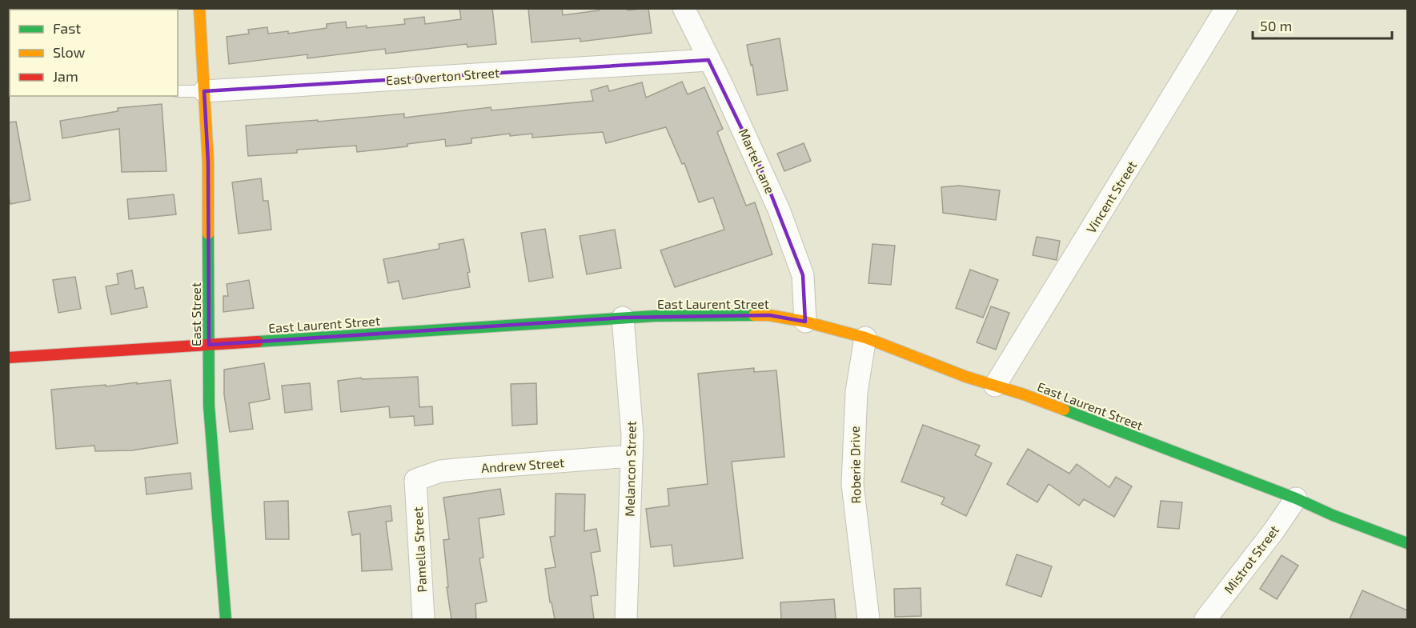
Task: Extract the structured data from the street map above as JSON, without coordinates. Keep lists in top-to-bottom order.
{
  "streets": {
    "street": [
      "East Overton Street",
      "Martel Lane",
      "Vincent Street",
      "East Laurent Street",
      "East Street",
      "Andrew Street",
      "Roberie Drive",
      "Melancon Street",
      "Pamella Street",
      "Mistrot Street"
    ]
  },
  "crossings": [
    ["East Overton Street", "Martel Lane"],
    ["East Overton Street", "East Street"],
    ["Martel Lane", "East Laurent Street"],
    ["Vincent Street", "East Laurent Street"],
    ["East Laurent Street", "East Street"],
    ["East Laurent Street", "Roberie Drive"],
    ["East Laurent Street", "Melancon Street"],
    ["East Laurent Street", "Mistrot Street"],
    ["Andrew Street", "Melancon Street"],
    ["Andrew Street", "Pamella Street"]
  ],
  "legend": ["Fast", "Slow", "Jam"],
  "scale_bar": "50 m"
}
